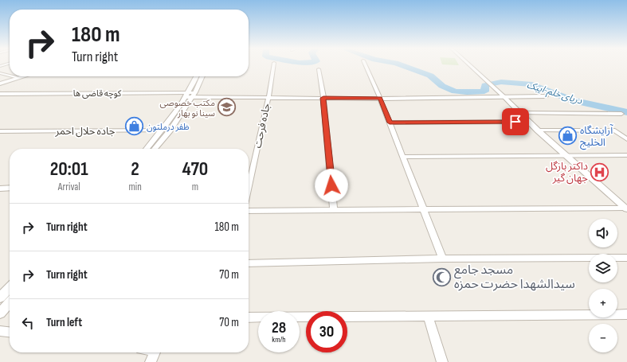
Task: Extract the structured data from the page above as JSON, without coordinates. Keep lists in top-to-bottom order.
{
  "streets": {
    "street": ["کوچه قاضی ها", "جاده فرحت", "جاده حلال احمر"]
  },
  "crossings": [
    ["کوچه قاضی ها", "جاده فرحت"]
  ],
  "water": ["دریای خلم-ایبک"],
  "places": {
    "school or university": ["مکتب خصوصی سینا نو بهار"],
    "shop": ["ظفر درملتون", "آرایشگاه الخلیج"],
    "hospital": ["داکتر بازگل جهان گیر"],
    "mosque": ["مسجد جامع سیدالشهدا حضرت حمزه"]
  },
  "page": {
    "turn": ["180 m", "Turn right"],
    "eta": [
      "20:01",
      "Arrival",
      "2",
      "min",
      "470",
      "m"
    ],
    "list": [
      {
        "name": "Turn right",
        "value": "180 m"
      },
      {
        "name": "Turn right",
        "value": "70 m"
      },
      {
        "name": "Turn left",
        "value": "70 m"
      }
    ],
    "map_buttons": ["+", "−"],
    "speed": "28 km/h",
    "limit": "30"
  }
}
